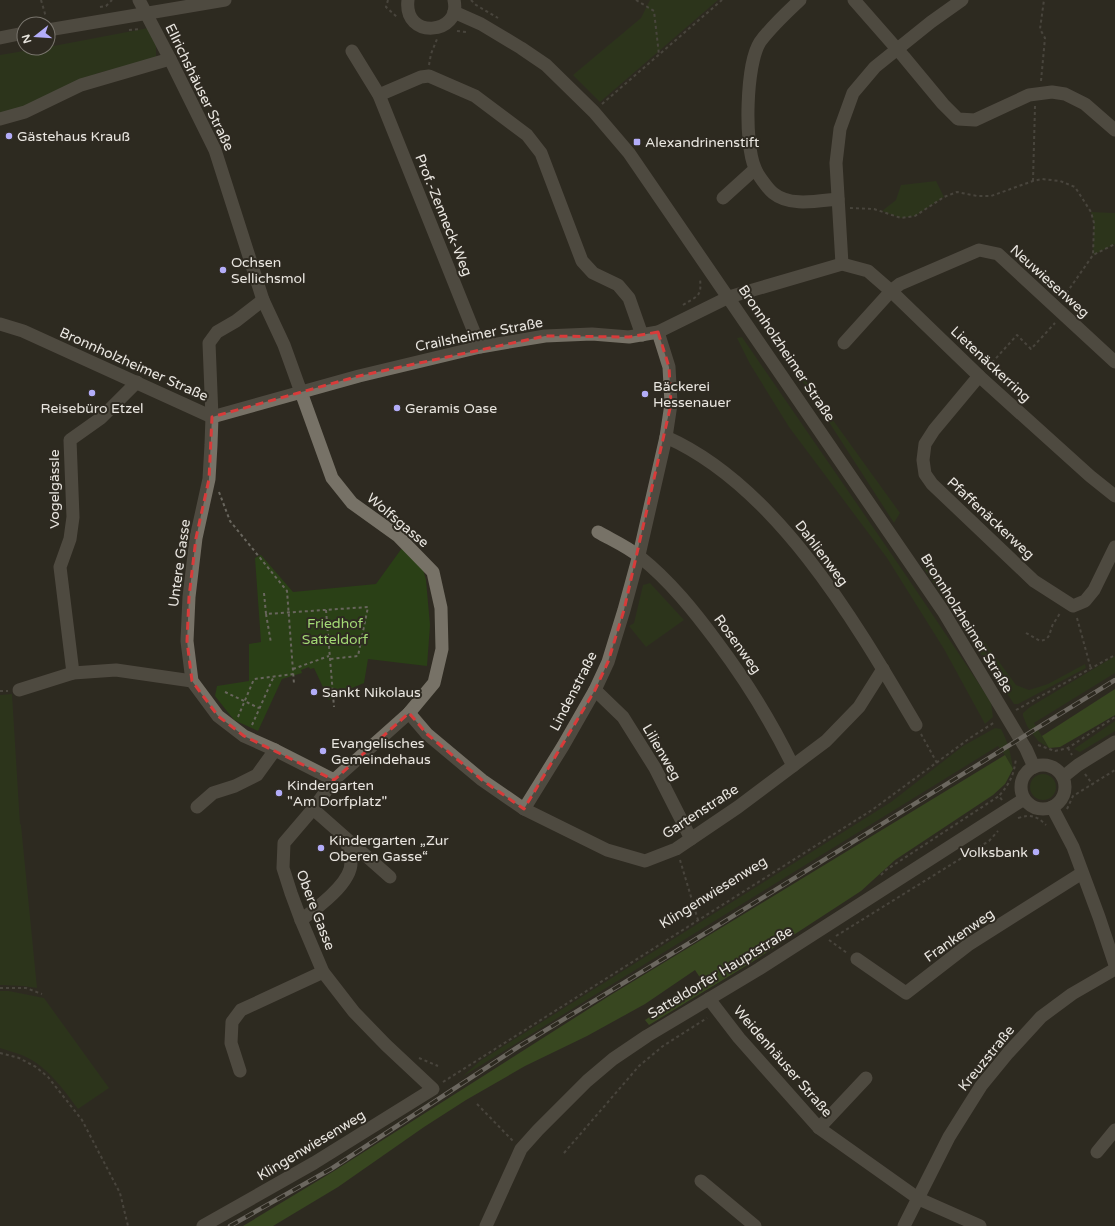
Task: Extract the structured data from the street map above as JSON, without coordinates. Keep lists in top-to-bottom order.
{
  "streets": {
    "street": [
      "Ellrichshäuser Straße",
      "Prof.-Zenneck-Weg",
      "Neuwiesenweg",
      "Crailsheimer Straße",
      "Bronnholzheimer Straße",
      "Lietenäckerring",
      "Vogelgässle",
      "Pfaffenäckerweg",
      "Wolfsgasse",
      "Dahlienweg",
      "Untere Gasse",
      "Rosenweg",
      "Lindenstraße",
      "Lilienweg",
      "Gartenstraße",
      "Klingenwiesenweg",
      "Obere Gasse",
      "Frankenweg",
      "Satteldorfer Hauptstraße",
      "Kreuzstraße",
      "Weidenhäuser Straße"
    ]
  },
  "crossings": [
    ["Ellrichshäuser Straße", "Crailsheimer Straße"],
    ["Ellrichshäuser Straße", "Bronnholzheimer Straße"],
    ["Ellrichshäuser Straße", "Wolfsgasse"],
    ["Ellrichshäuser Straße", "Untere Gasse"],
    ["Prof.-Zenneck-Weg", "Crailsheimer Straße"],
    ["Neuwiesenweg", "Lietenäckerring"],
    ["Crailsheimer Straße", "Bronnholzheimer Straße"],
    ["Crailsheimer Straße", "Wolfsgasse"],
    ["Crailsheimer Straße", "Lindenstraße"],
    ["Bronnholzheimer Straße", "Vogelgässle"],
    ["Bronnholzheimer Straße", "Wolfsgasse"],
    ["Bronnholzheimer Straße", "Untere Gasse"],
    ["Bronnholzheimer Straße", "Klingenwiesenweg"],
    ["Bronnholzheimer Straße", "Satteldorfer Hauptstraße"],
    ["Lietenäckerring", "Pfaffenäckerweg"],
    ["Wolfsgasse", "Untere Gasse"],
    ["Wolfsgasse", "Gartenstraße"],
    ["Wolfsgasse", "Obere Gasse"],
    ["Dahlienweg", "Lindenstraße"],
    ["Dahlienweg", "Gartenstraße"],
    ["Untere Gasse", "Obere Gasse"],
    ["Rosenweg", "Lindenstraße"],
    ["Rosenweg", "Gartenstraße"],
    ["Lindenstraße", "Lilienweg"],
    ["Lindenstraße", "Gartenstraße"],
    ["Lilienweg", "Gartenstraße"],
    ["Klingenwiesenweg", "Obere Gasse"],
    ["Satteldorfer Hauptstraße", "Weidenhäuser Straße"],
    ["Kreuzstraße", "Weidenhäuser Straße"]
  ],
  "parks": ["Friedhof Satteldorf"],
  "places": {
    "other": [
      "Gästehaus Krauß",
      "Ochsen Sellichsmol",
      "Reisebüro Etzel",
      "Bäckerei Hessenauer",
      "Geramis Oase",
      "Sankt Nikolaus",
      "Evangelisches Gemeindehaus",
      "Kindergarten \"Am Dorfplatz\"",
      "Kindergarten „Zur Oberen Gasse“",
      "Volksbank"
    ],
    "transit": ["Alexandrinenstift"]
  },
  "north": "left"
}
